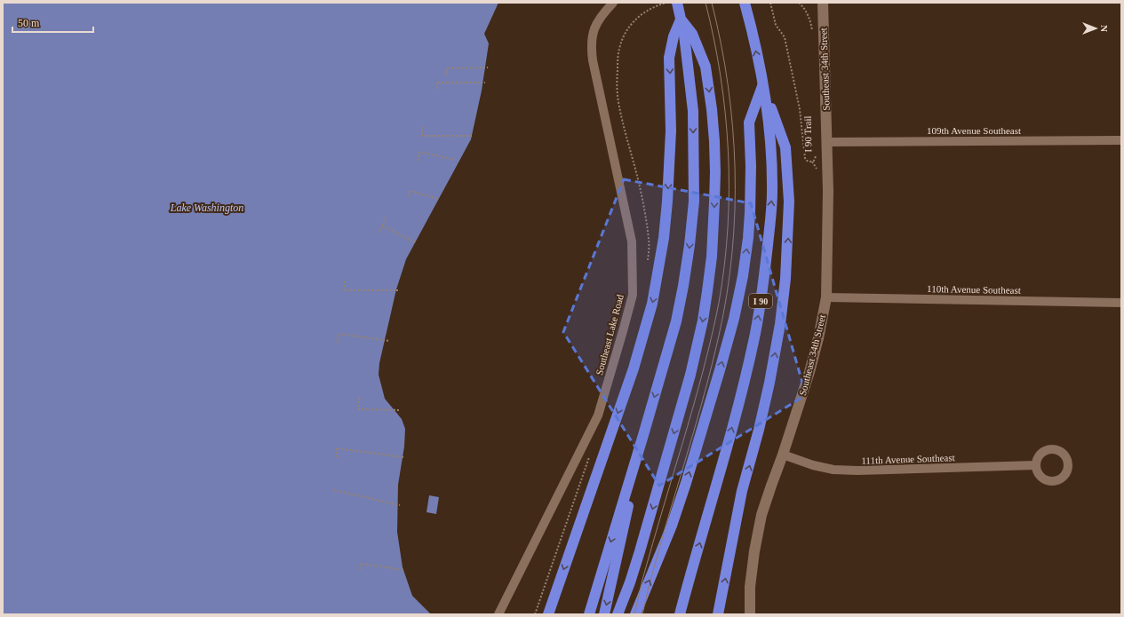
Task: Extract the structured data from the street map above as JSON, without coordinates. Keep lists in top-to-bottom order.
{
  "streets": {
    "highway": ["I 90"],
    "street": [
      "Southeast 34th Street",
      "109th Avenue Southeast",
      "110th Avenue Southeast",
      "Southeast Lake Road",
      "111th Avenue Southeast"
    ],
    "path": ["I 90 Trail"]
  },
  "crossings": [
    ["Southeast 34th Street", "109th Avenue Southeast"],
    ["Southeast 34th Street", "110th Avenue Southeast"],
    ["Southeast 34th Street", "111th Avenue Southeast"]
  ],
  "water": ["Lake Washington"],
  "scale_bar": "50 m",
  "north": "right"
}
